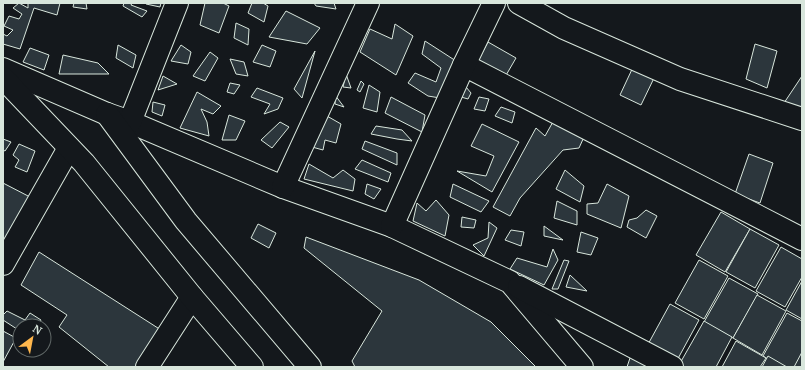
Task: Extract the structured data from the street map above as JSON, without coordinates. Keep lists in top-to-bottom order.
{
  "north": "top right"
}
